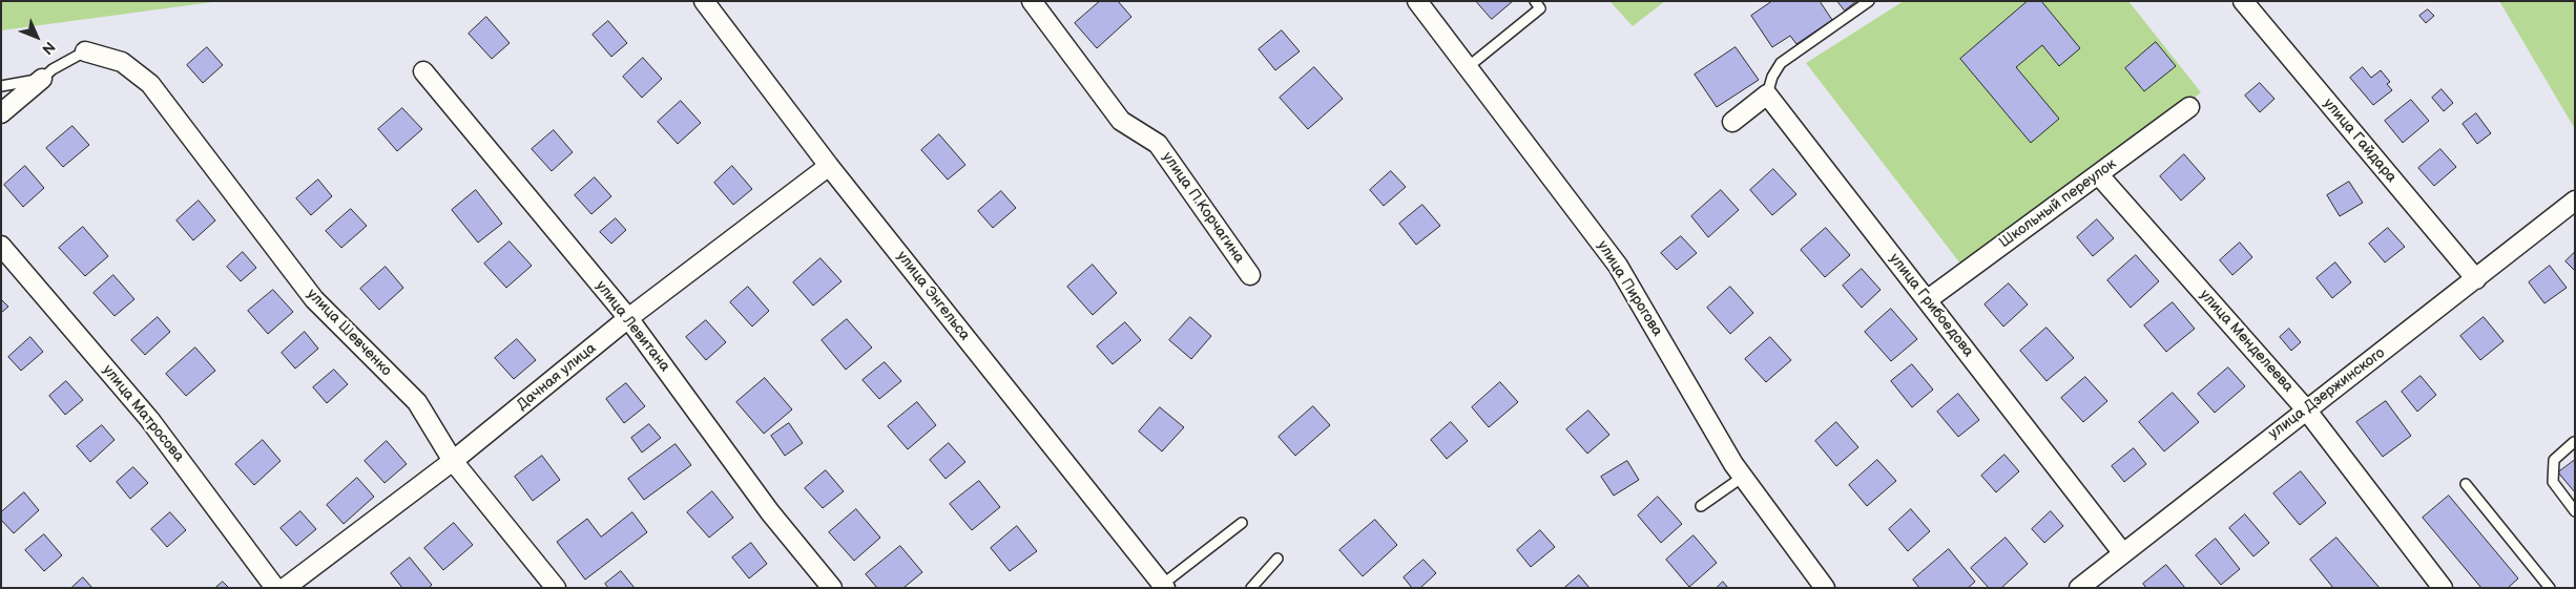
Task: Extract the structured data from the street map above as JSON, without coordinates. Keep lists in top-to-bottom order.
{
  "streets": {
    "street": [
      "улица Гайдара",
      "Школьный переулок",
      "улица П.Корчагина",
      "улица Пирогова",
      "улица Энгельса",
      "улица Грибоедова",
      "улица Левитана",
      "улица Шевченко",
      "улица Менделеева",
      "Дачная улица",
      "улица Дзержинского",
      "улица Матросова"
    ]
  },
  "crossings": [
    ["улица Гайдара", "улица Дзержинского"],
    ["Школьный переулок", "улица Грибоедова"],
    ["Школьный переулок", "улица Менделеева"],
    ["улица Энгельса", "Дачная улица"],
    ["улица Грибоедова", "улица Дзержинского"],
    ["улица Левитана", "Дачная улица"],
    ["улица Шевченко", "Дачная улица"],
    ["улица Менделеева", "улица Дзержинского"]
  ],
  "north": "bottom right"
}
